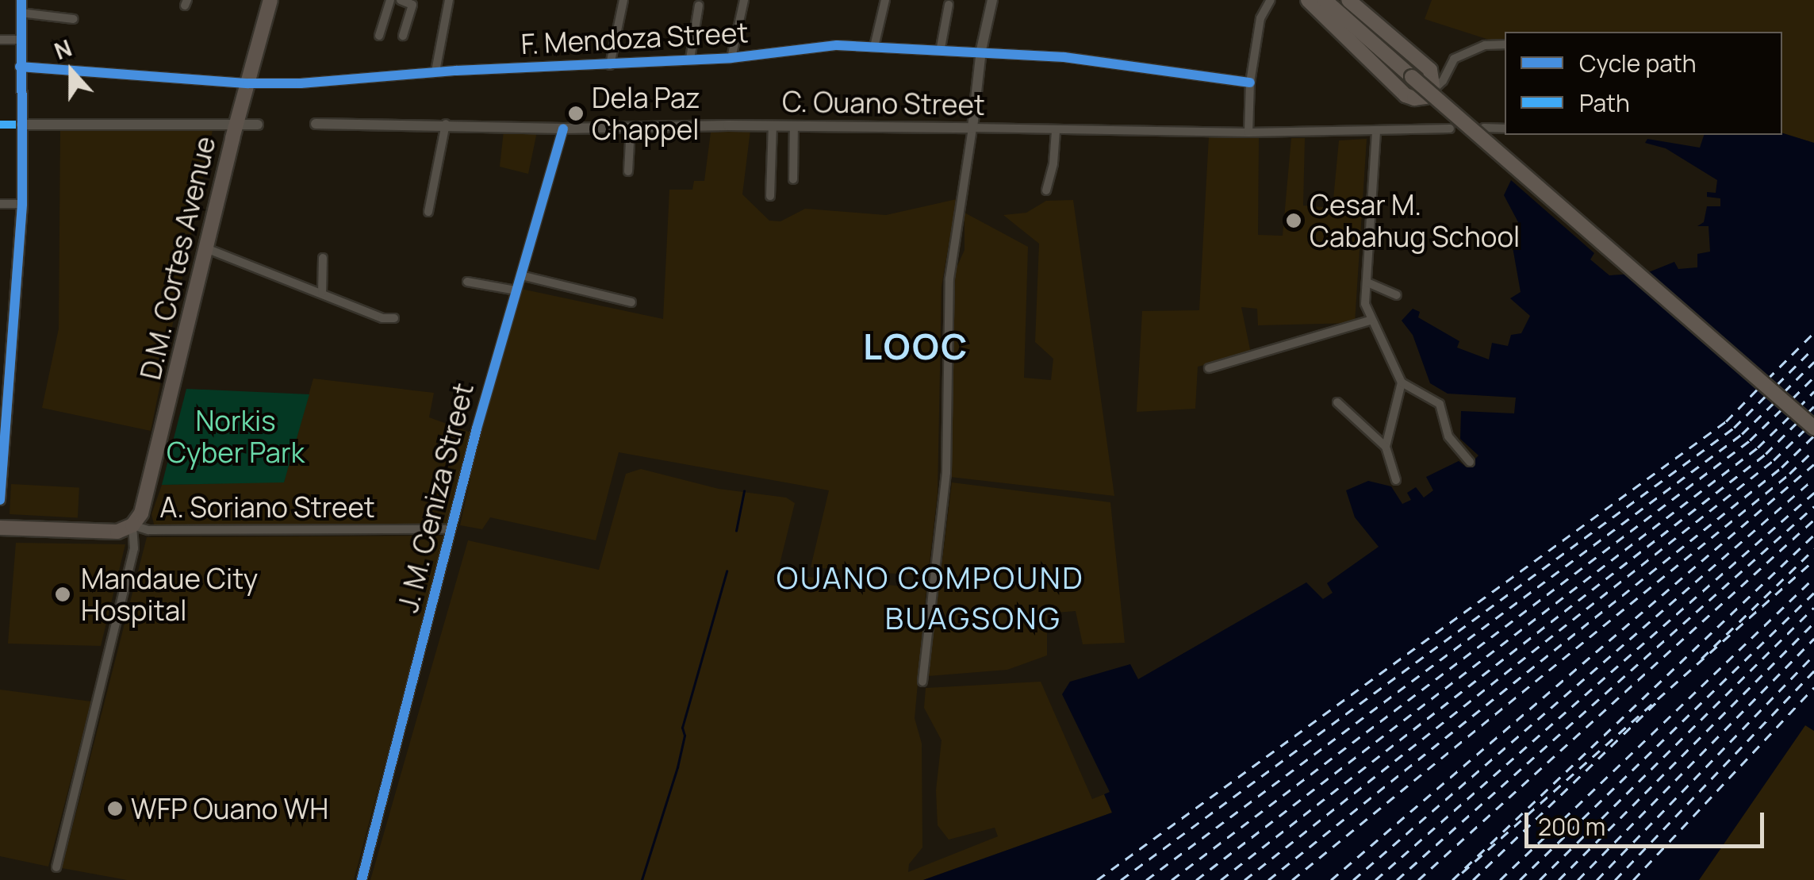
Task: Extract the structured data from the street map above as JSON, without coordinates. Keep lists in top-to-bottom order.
{
  "streets": {
    "highway": ["D.M. Cortes Avenue"],
    "street": [
      "F. Mendoza Street",
      "C. Ouano Street",
      "J. M. Ceniza Street",
      "A. Soriano Street"
    ]
  },
  "crossings": [
    ["F. Mendoza Street", "D.M. Cortes Avenue"],
    ["C. Ouano Street", "J. M. Ceniza Street"],
    ["D.M. Cortes Avenue", "A. Soriano Street"],
    ["J. M. Ceniza Street", "A. Soriano Street"]
  ],
  "districts": ["LOOC", "OUANO COMPOUND", "BUAGSONG"],
  "parks": ["Norkis Cyber Park"],
  "places": [
    "Dela Paz Chappel",
    "Cesar M. Cabahug School",
    "Mandaue City Hospital",
    "WFP Ouano WH"
  ],
  "legend": ["Cycle path", "Path"],
  "scale_bar": "200 m",
  "north": "top"
}
